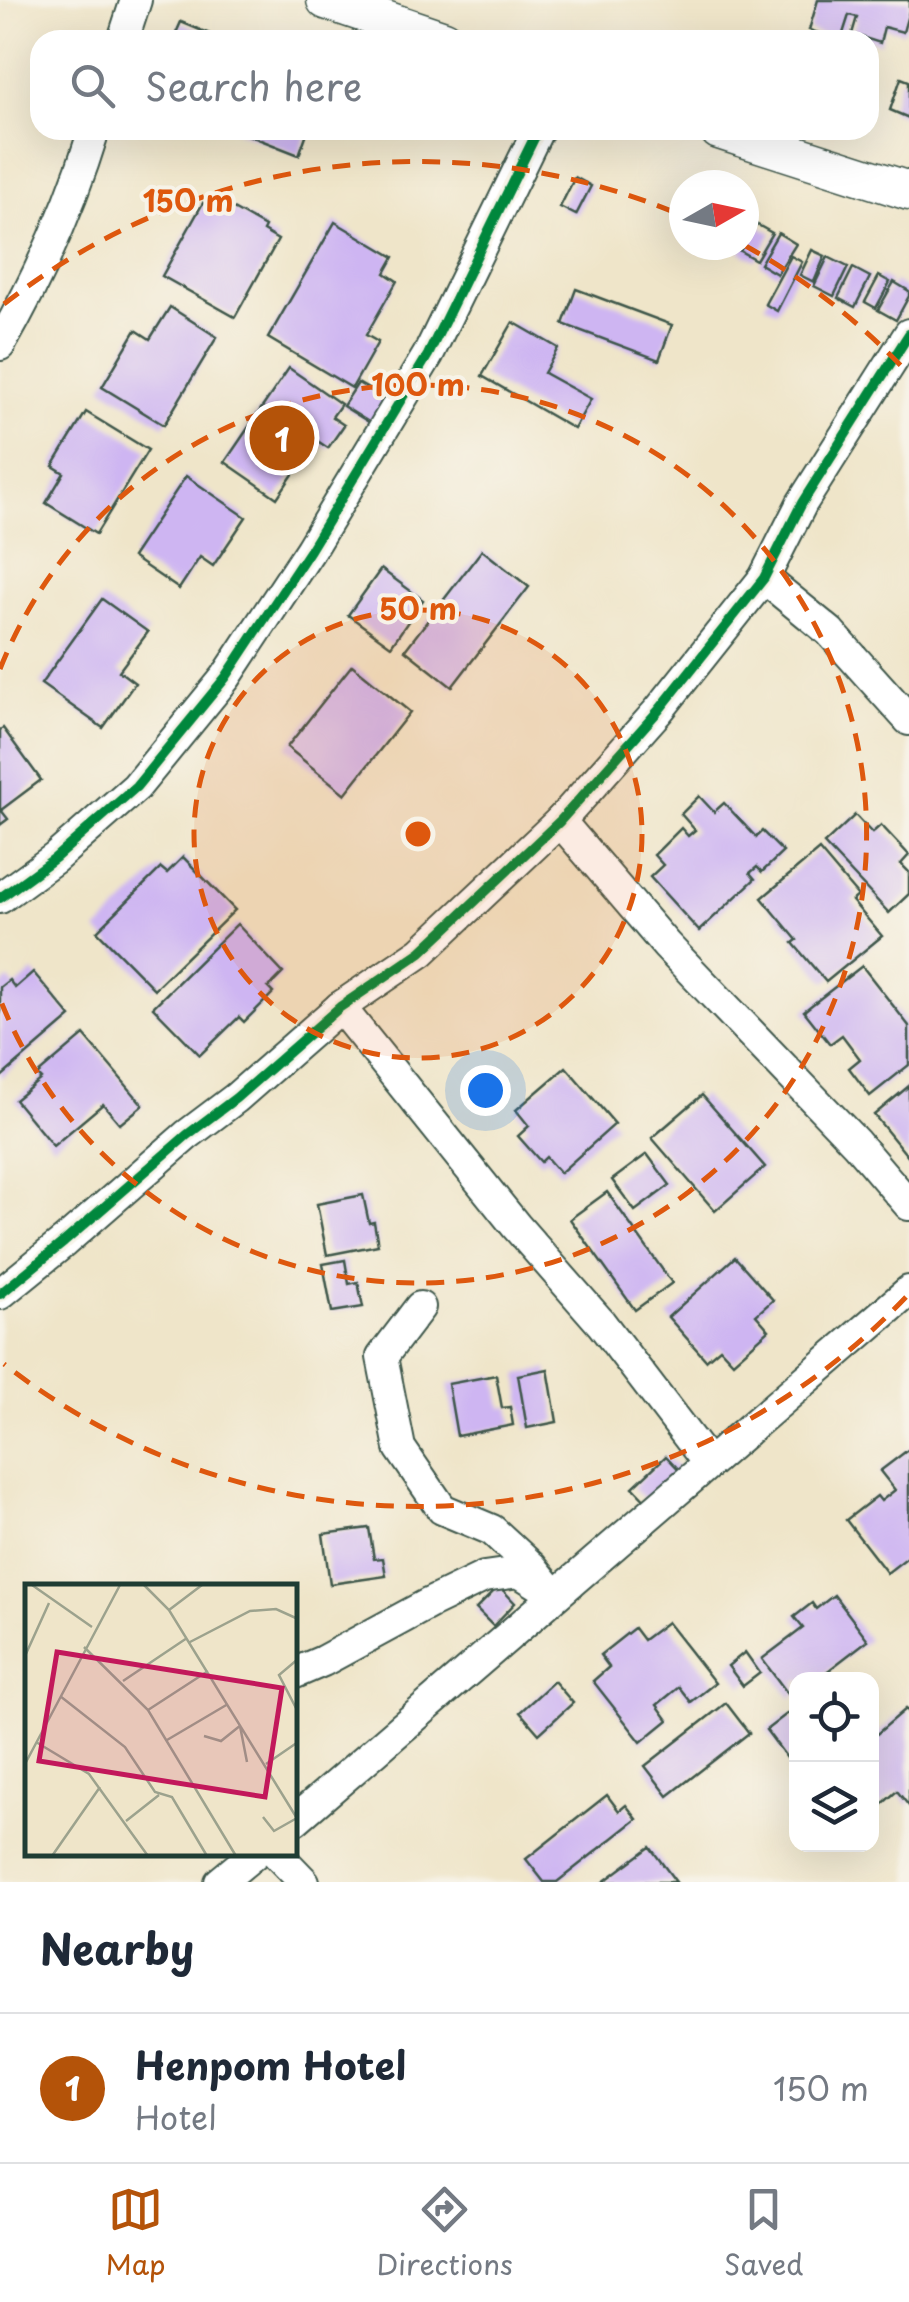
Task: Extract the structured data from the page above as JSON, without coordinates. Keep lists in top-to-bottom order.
{
  "north": "right",
  "page": {
    "search": "Search here",
    "pins": "1",
    "heading": "Nearby",
    "list": [
      {
        "mark": "1",
        "name": "Henpom Hotel",
        "note": "Hotel",
        "value": "150 m"
      }
    ],
    "nav": ["Map", "Directions", "Saved"]
  },
  "rings": ["150 m", "100 m", "50 m"]
}
